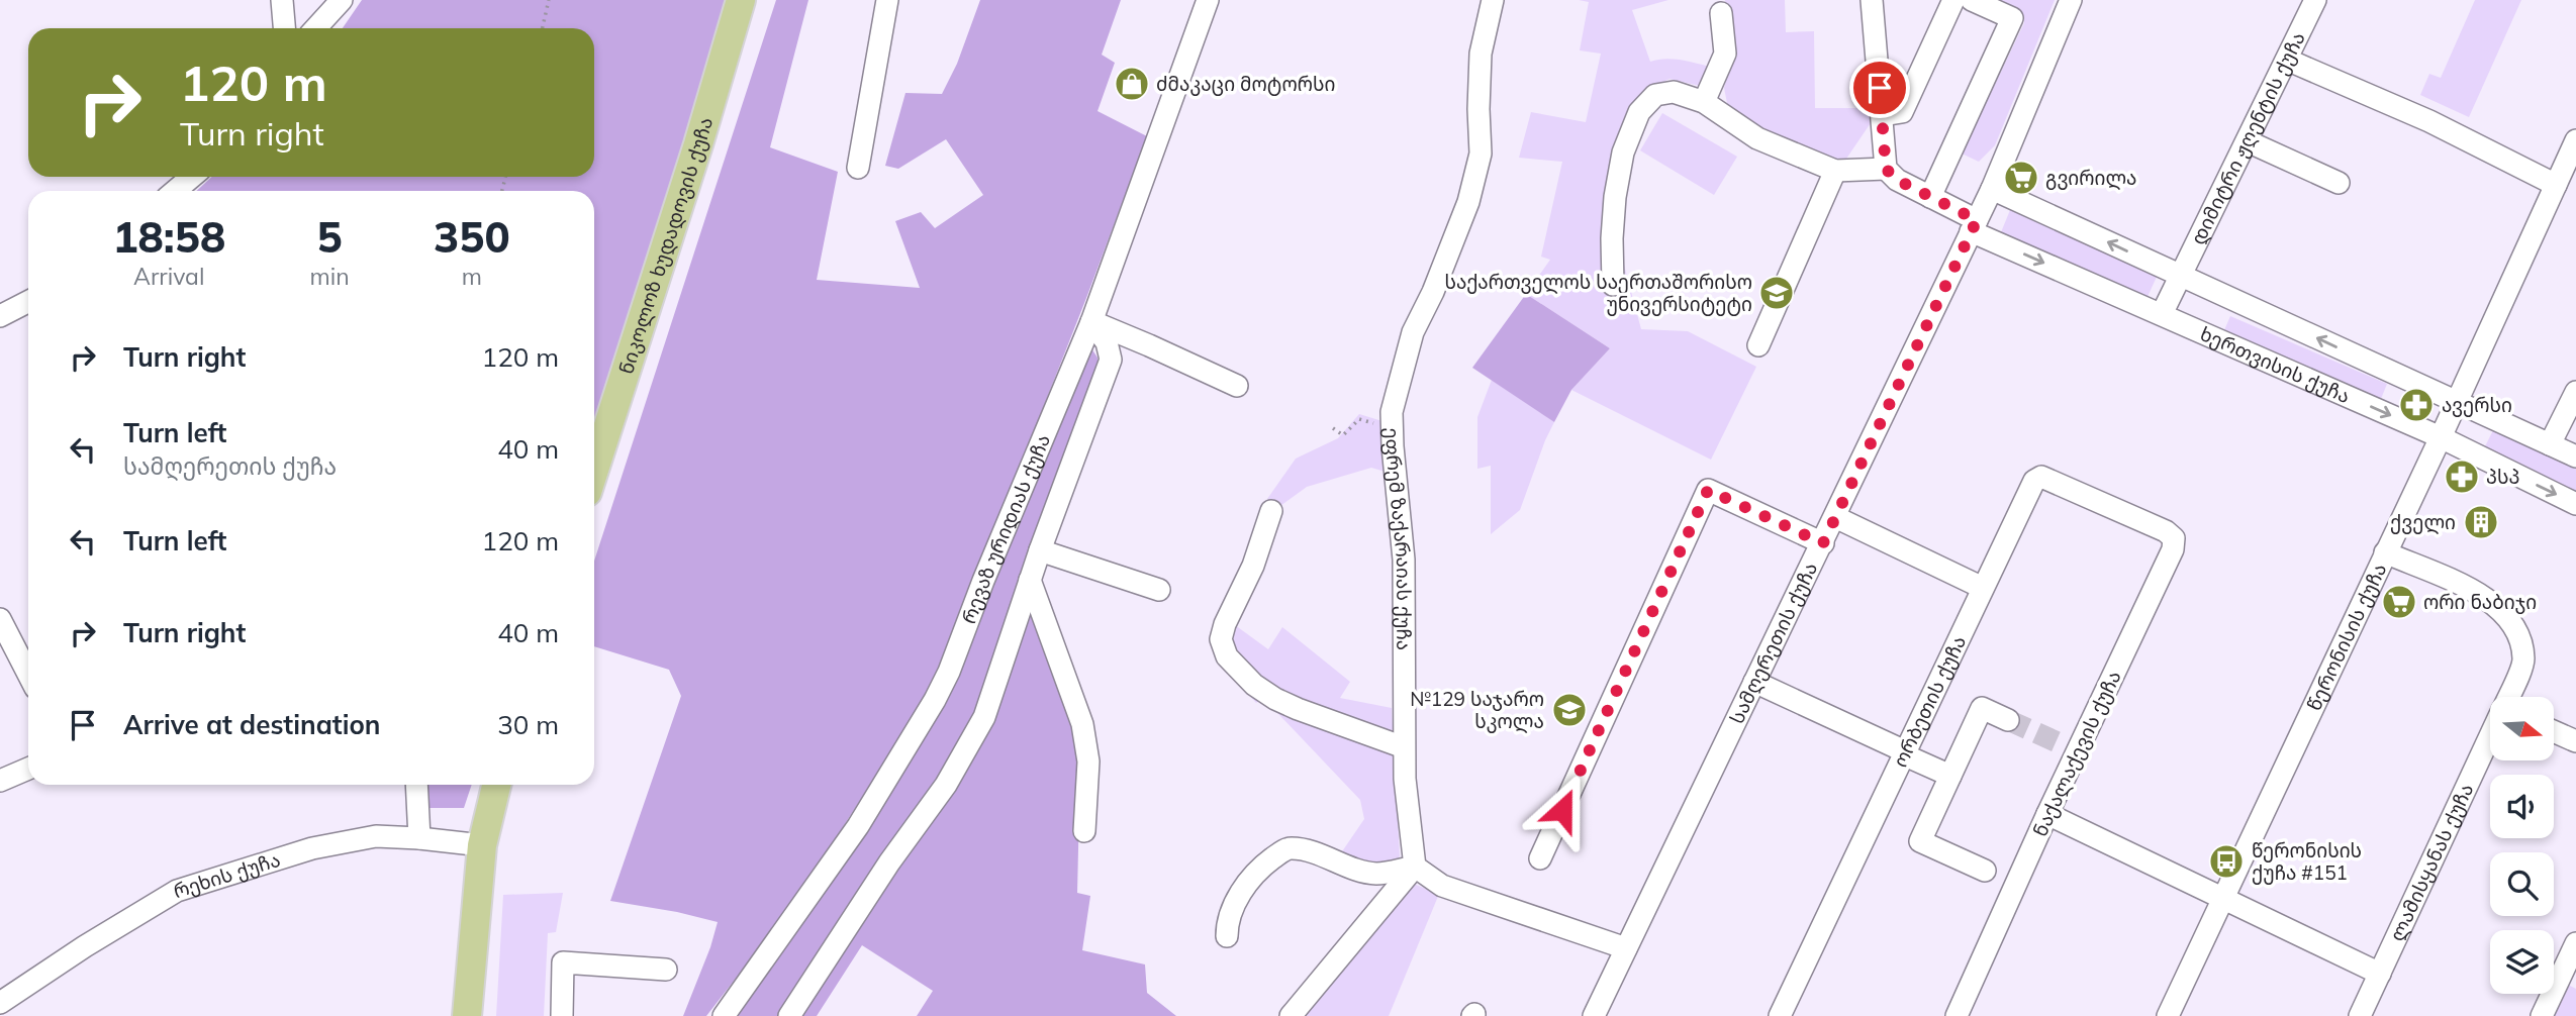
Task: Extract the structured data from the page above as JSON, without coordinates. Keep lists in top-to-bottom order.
{
  "streets": {
    "main road": ["ნიკოლოზ ხუდადოვის ქუჩა"],
    "street": [
      "დიმიტრი ჟღენტის ქუჩა",
      "ხერთვისის ქუჩა",
      "რევაზ ურიდიას ქუჩა",
      "ეფრემ ზაქარაიას ქუჩა",
      "წერონისის ქუჩა",
      "სამღერეთის ქუჩა",
      "ორბეთის ქუჩა",
      "ნაქალაქევის ქუჩა",
      "ლამისყანას ქუჩა",
      "რეხის ქუჩა"
    ]
  },
  "crossings": [
    ["დიმიტრი ჟღენტის ქუჩა", "ხერთვისის ქუჩა"],
    ["ხერთვისის ქუჩა", "წერონისის ქუჩა"],
    ["ხერთვისის ქუჩა", "სამღერეთის ქუჩა"],
    ["წერონისის ქუჩა", "ლამისყანას ქუჩა"],
    ["ორბეთის ქუჩა", "ნაქალაქევის ქუჩა"]
  ],
  "places": {
    "shop": ["ძმაკაცი მოტორსი"],
    "supermarket": ["გვირილა", "ორი ნაბიჯი"],
    "school or university": ["საქართველოს საერთაშორისო უნივერსიტეტი", "№129 საჯარო სკოლა"],
    "pharmacy": ["ავერსი", "პსპ"],
    "building": ["ქველი"],
    "bus stop": ["წერონისის ქუჩა #151"]
  },
  "north": "right",
  "page": {
    "turn": ["120 m", "Turn right"],
    "eta": [
      "18:58",
      "Arrival",
      "5",
      "min",
      "350",
      "m"
    ],
    "list": [
      {
        "name": "Turn right",
        "value": "120 m"
      },
      {
        "name": "Turn left",
        "note": "სამღერეთის ქუჩა",
        "value": "40 m"
      },
      {
        "name": "Turn left",
        "value": "120 m"
      },
      {
        "name": "Turn right",
        "value": "40 m"
      },
      {
        "name": "Arrive at destination",
        "value": "30 m"
      }
    ]
  }
}
